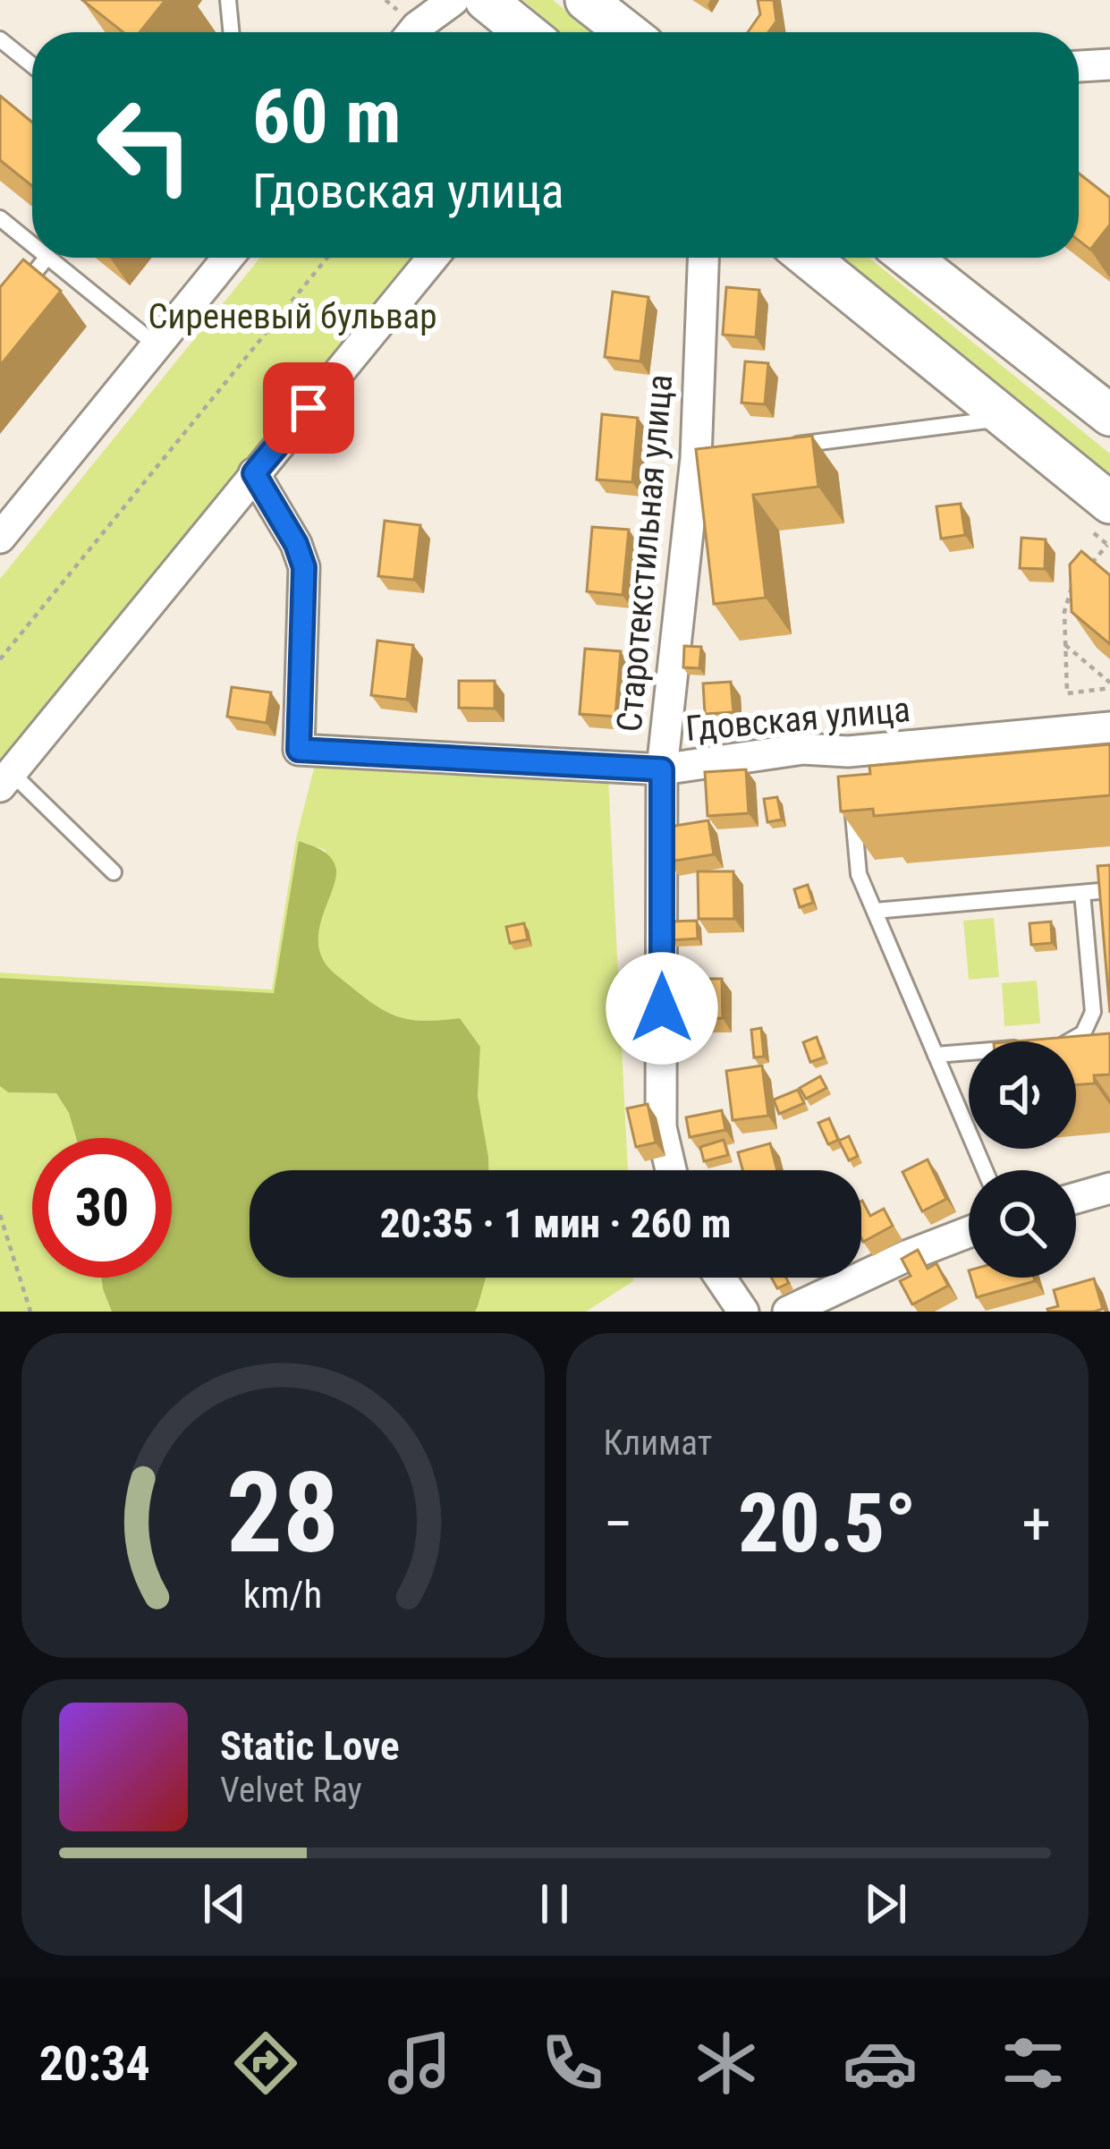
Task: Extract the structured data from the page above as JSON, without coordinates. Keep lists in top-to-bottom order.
{
  "streets": {
    "street": ["Старотекстильная улица", "Гдовская улица"]
  },
  "crossings": [
    ["Старотекстильная улица", "Гдовская улица"]
  ],
  "parks": ["Сиреневый бульвар"],
  "page": {
    "turn": ["60 m", "Гдовская улица"],
    "limit": "30",
    "trip": "20:35 · 1 мин · 260 m",
    "tile": "Климат",
    "heat": ["−", "20.5°", "+"],
    "song": ["Static Love", "Velvet Ray"],
    "tabs": "20:34",
    "gauge": ["28", "km/h"]
  }
}
